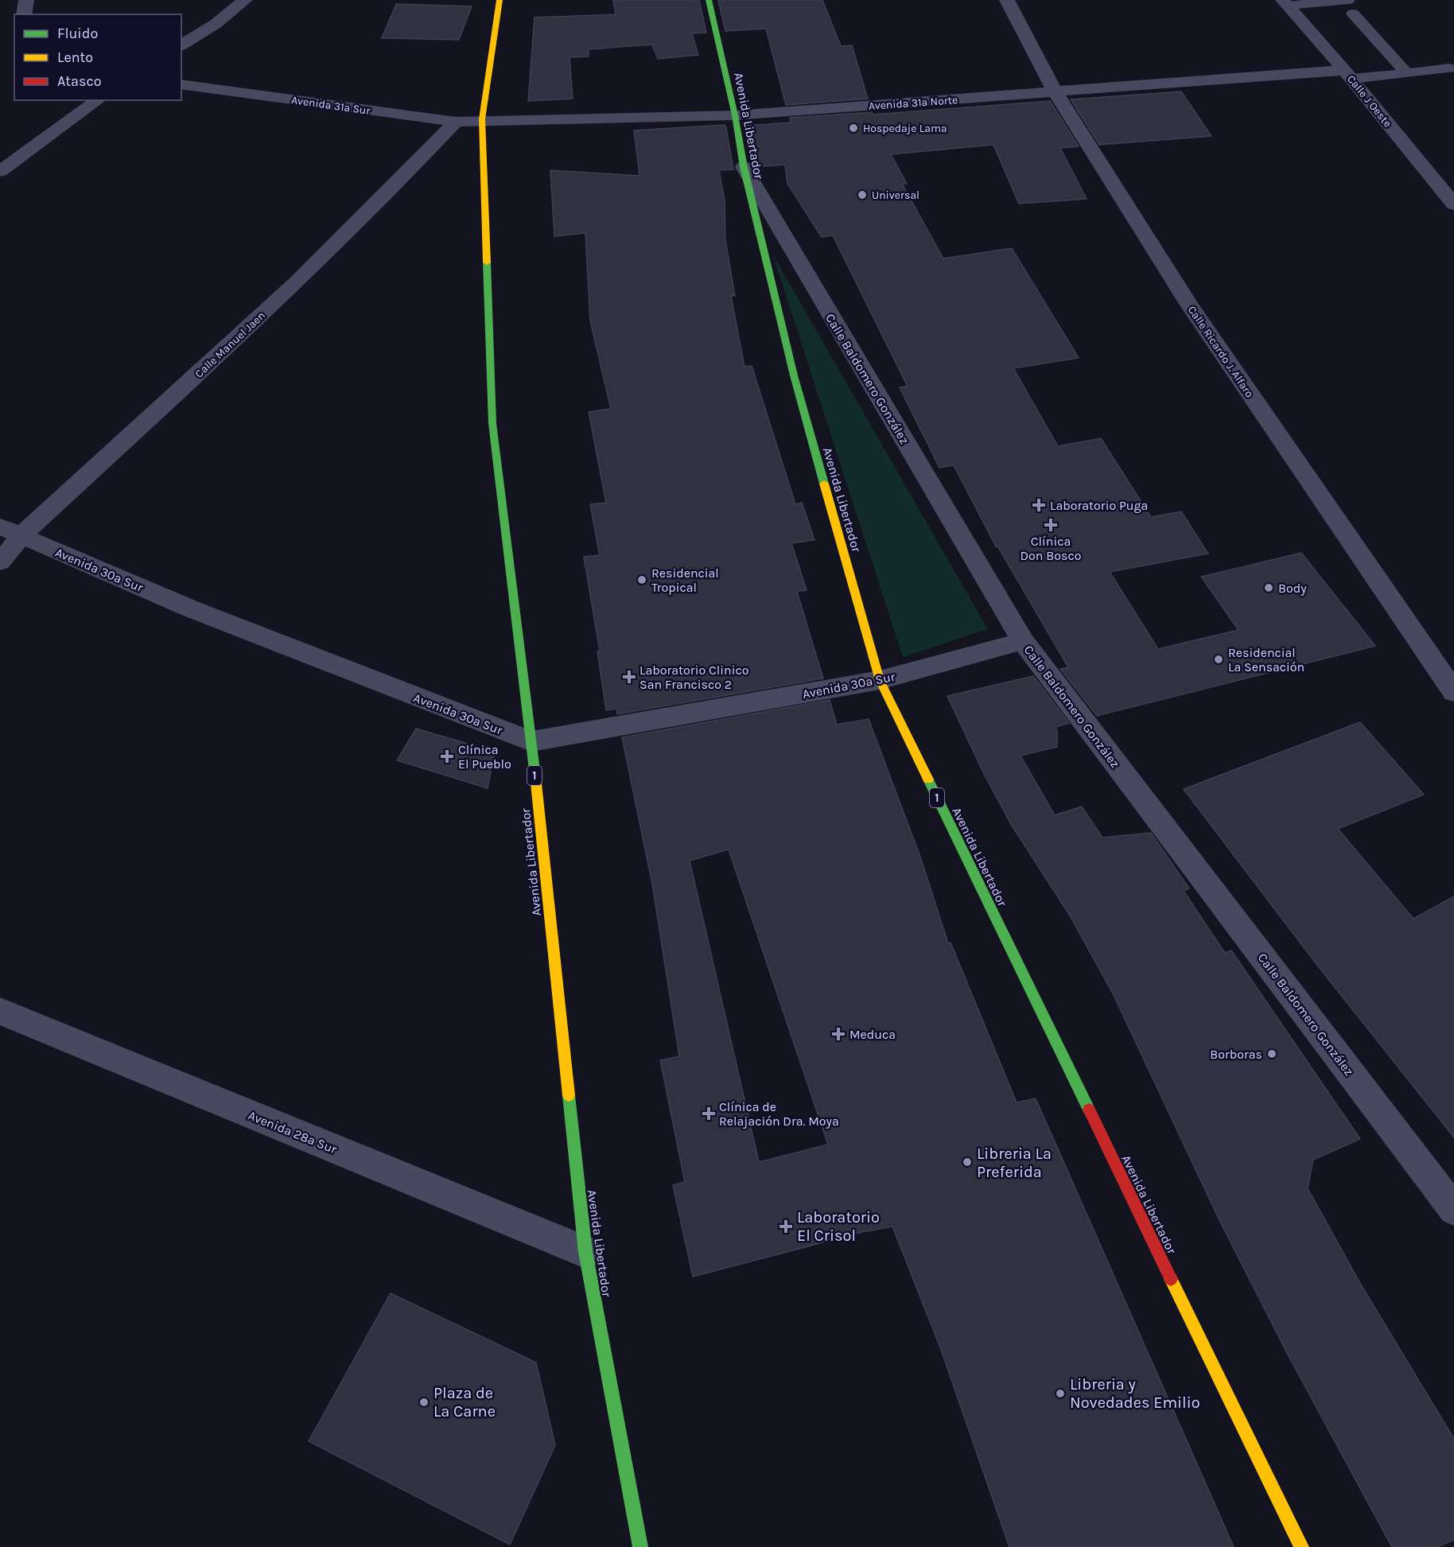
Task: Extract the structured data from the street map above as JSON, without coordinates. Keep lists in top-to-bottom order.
{
  "streets": {
    "highway": ["Avenida Libertador", "1"],
    "street": [
      "Calle J Oeste",
      "Avenida 31a Norte",
      "Avenida 31a Sur",
      "Calle Manuel Jaen",
      "Calle Ricardo J. Alfaro",
      "Calle Baldomero González",
      "Avenida 30a Sur",
      "Avenida 28a Sur"
    ]
  },
  "crossings": [
    ["Calle J Oeste", "Avenida 31a Norte"],
    ["Avenida 31a Norte", "Avenida 31a Sur"],
    ["Avenida 31a Norte", "Avenida Libertador"],
    ["Avenida 31a Norte", "Calle Ricardo J. Alfaro"],
    ["Avenida 31a Sur", "Avenida Libertador"],
    ["Avenida 31a Sur", "Calle Manuel Jaen"],
    ["Avenida Libertador", "Calle Baldomero González"],
    ["Avenida Libertador", "Avenida 30a Sur"],
    ["Avenida Libertador", "Avenida 28a Sur"],
    ["Calle Manuel Jaen", "Avenida 30a Sur"],
    ["Calle Baldomero González", "Avenida 30a Sur"]
  ],
  "places": {
    "other": [
      "Hospedaje Lama",
      "Universal",
      "Residencial Tropical",
      "Body",
      "Residencial La Sensación",
      "Borboras",
      "Libreria La Preferida",
      "Libreria y Novedades Emilio",
      "Plaza de La Carne"
    ],
    "health": [
      "Laboratorio Puga",
      "Clínica Don Bosco",
      "Laboratorio Clinico San Francisco 2",
      "Clínica El Pueblo",
      "Meduca",
      "Clínica de Relajación Dra. Moya",
      "Laboratorio El Crisol"
    ]
  },
  "legend": ["Fluido", "Lento", "Atasco"]
}
